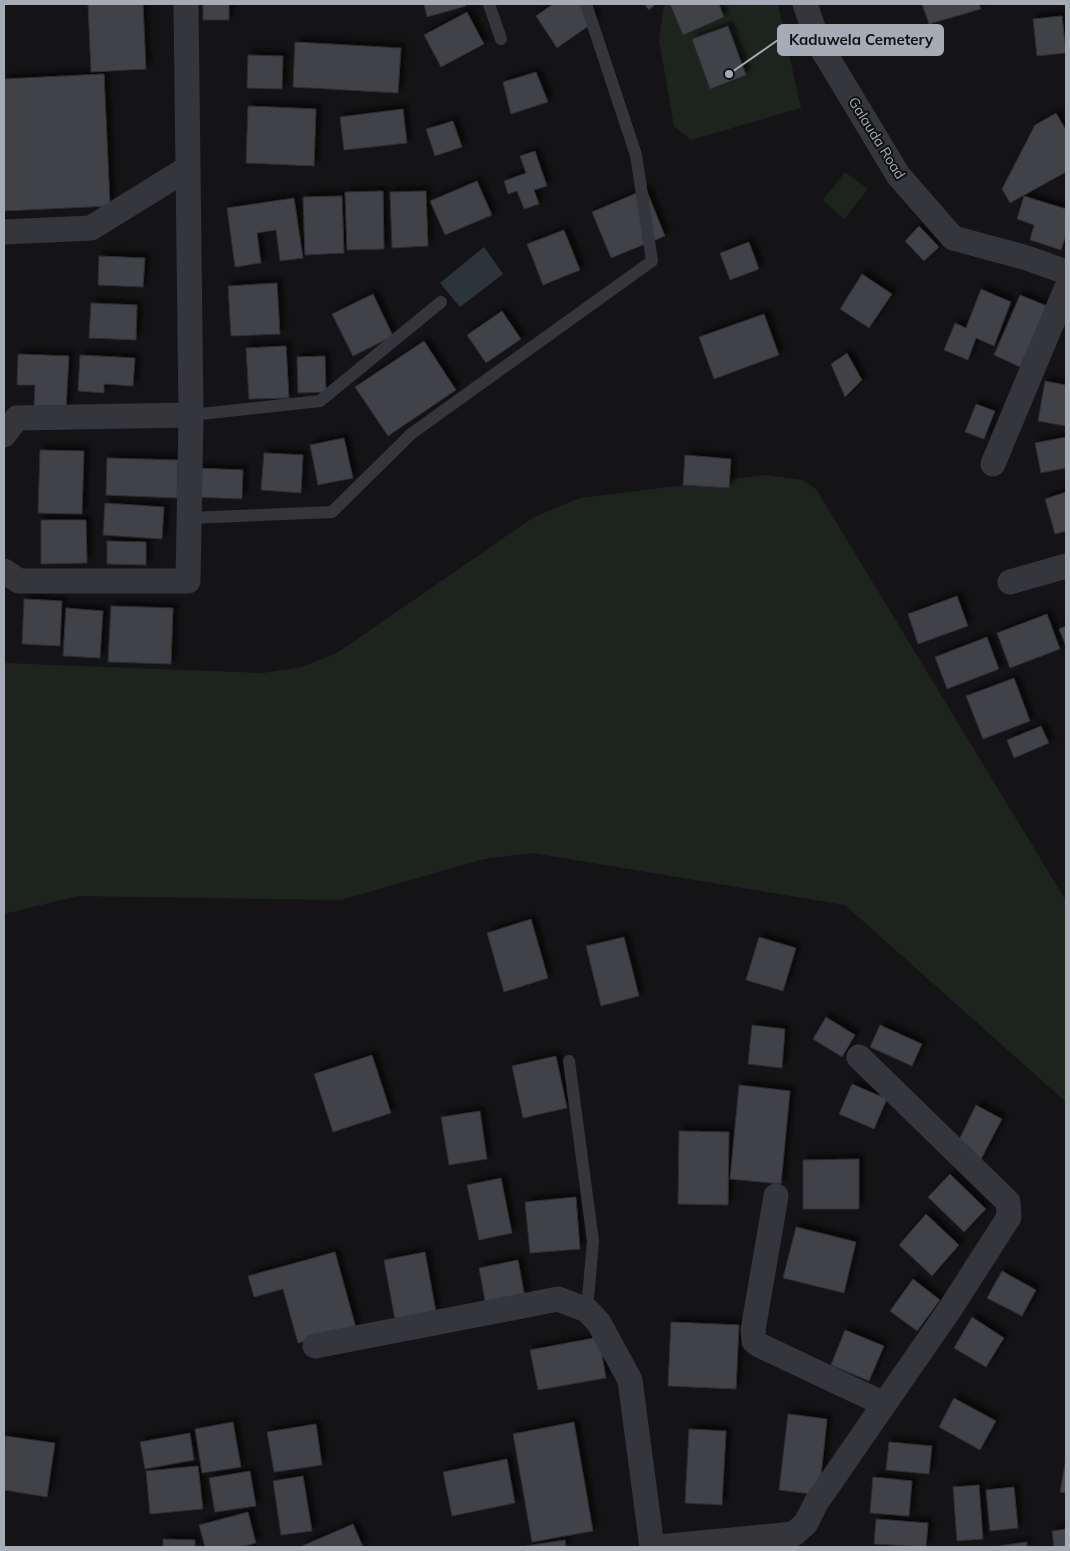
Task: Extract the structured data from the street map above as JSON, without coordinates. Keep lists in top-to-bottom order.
{
  "streets": {
    "street": ["Galauda Road"]
  },
  "places": ["Kaduwela Cemetery"]
}
